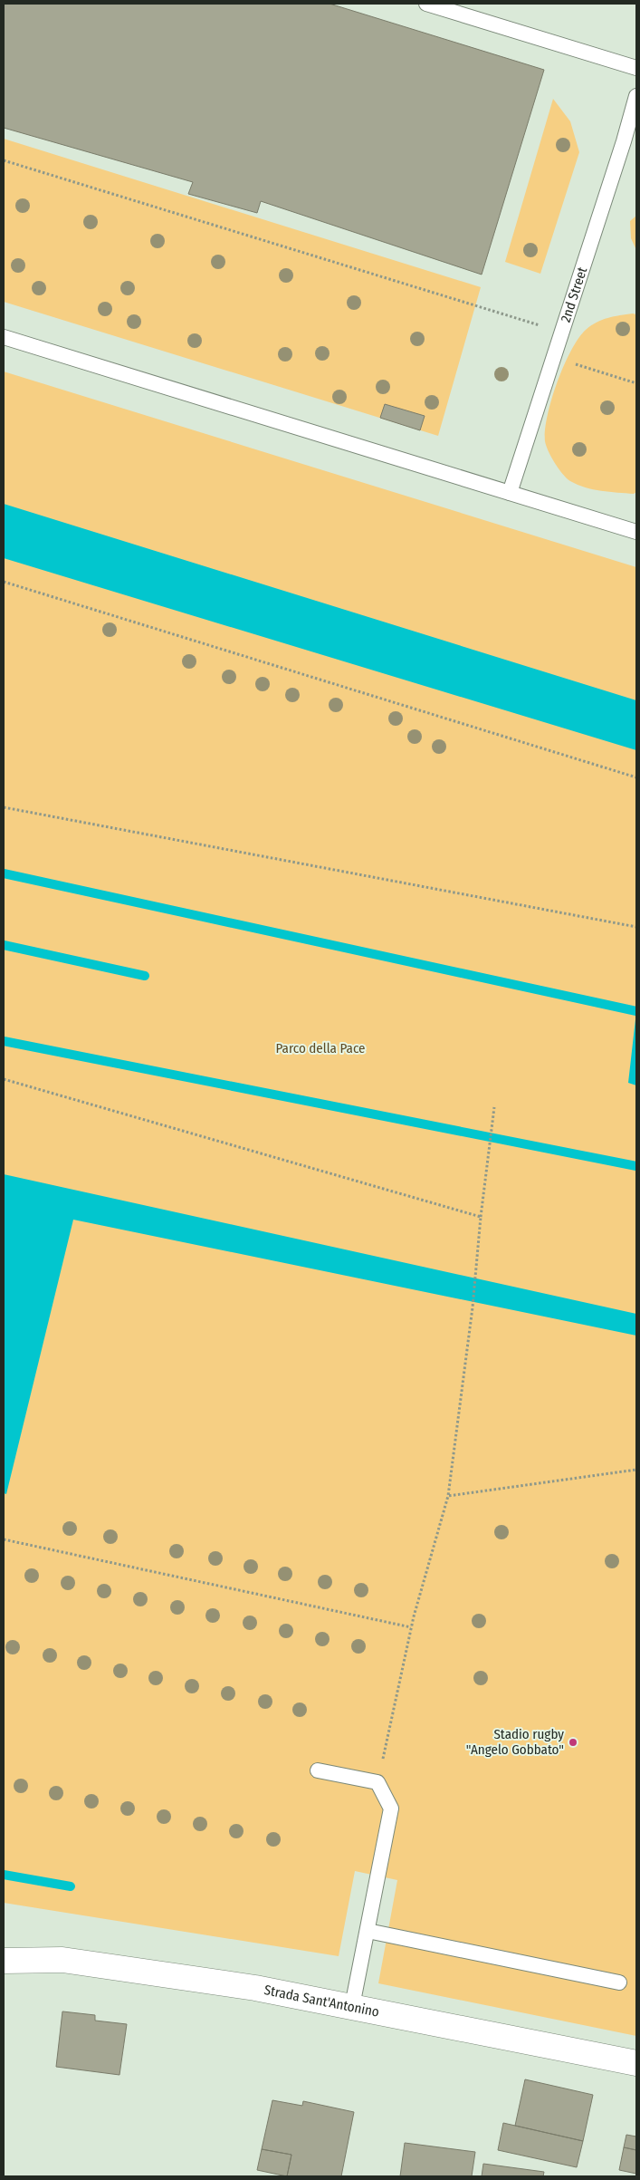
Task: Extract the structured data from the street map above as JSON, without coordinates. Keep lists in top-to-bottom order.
{
  "streets": {
    "main road": ["Strada Sant'Antonino"],
    "lane": ["2nd Street"]
  },
  "parks": ["Parco della Pace"],
  "places": ["Stadio rugby \"Angelo Gobbato\""]
}
